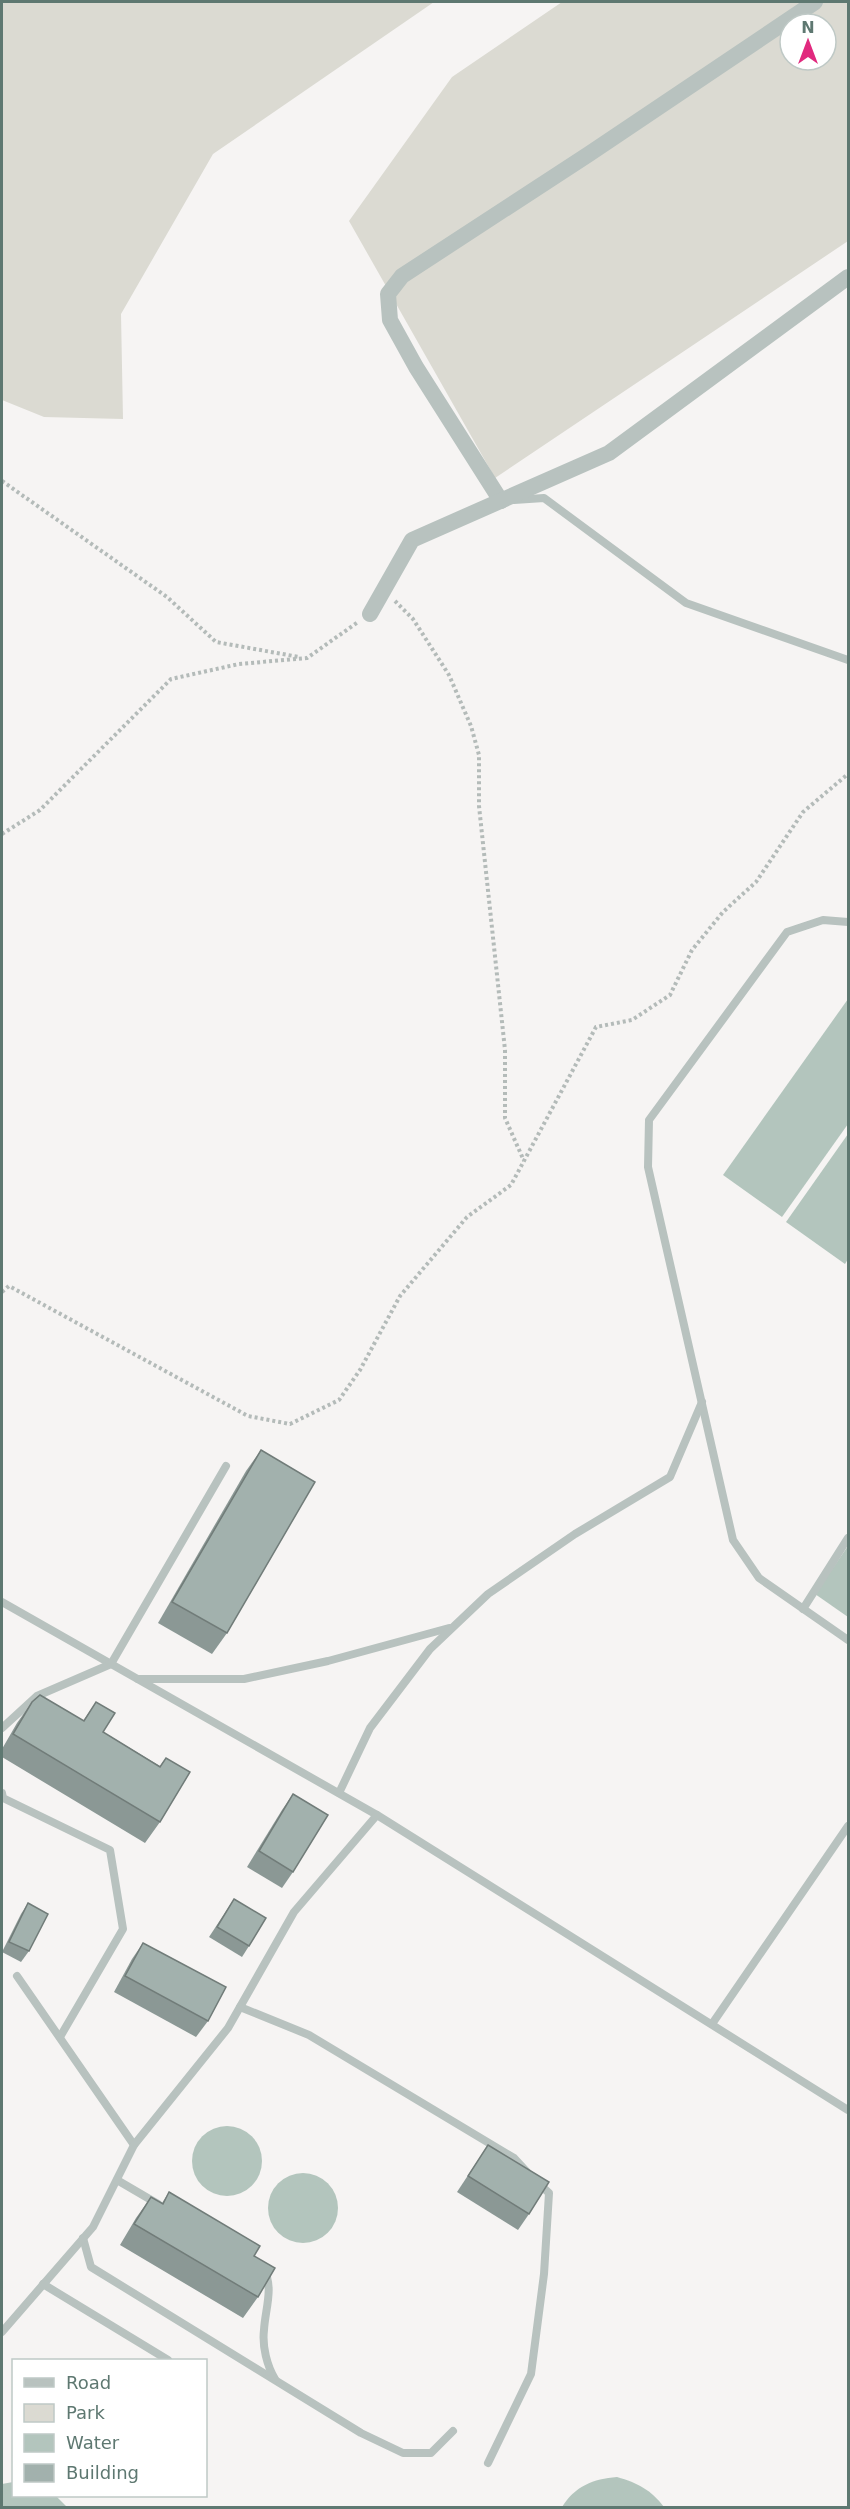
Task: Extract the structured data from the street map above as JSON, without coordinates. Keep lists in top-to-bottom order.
{
  "legend": [
    "Road",
    "Park",
    "Water",
    "Building"
  ],
  "north": "top"
}
